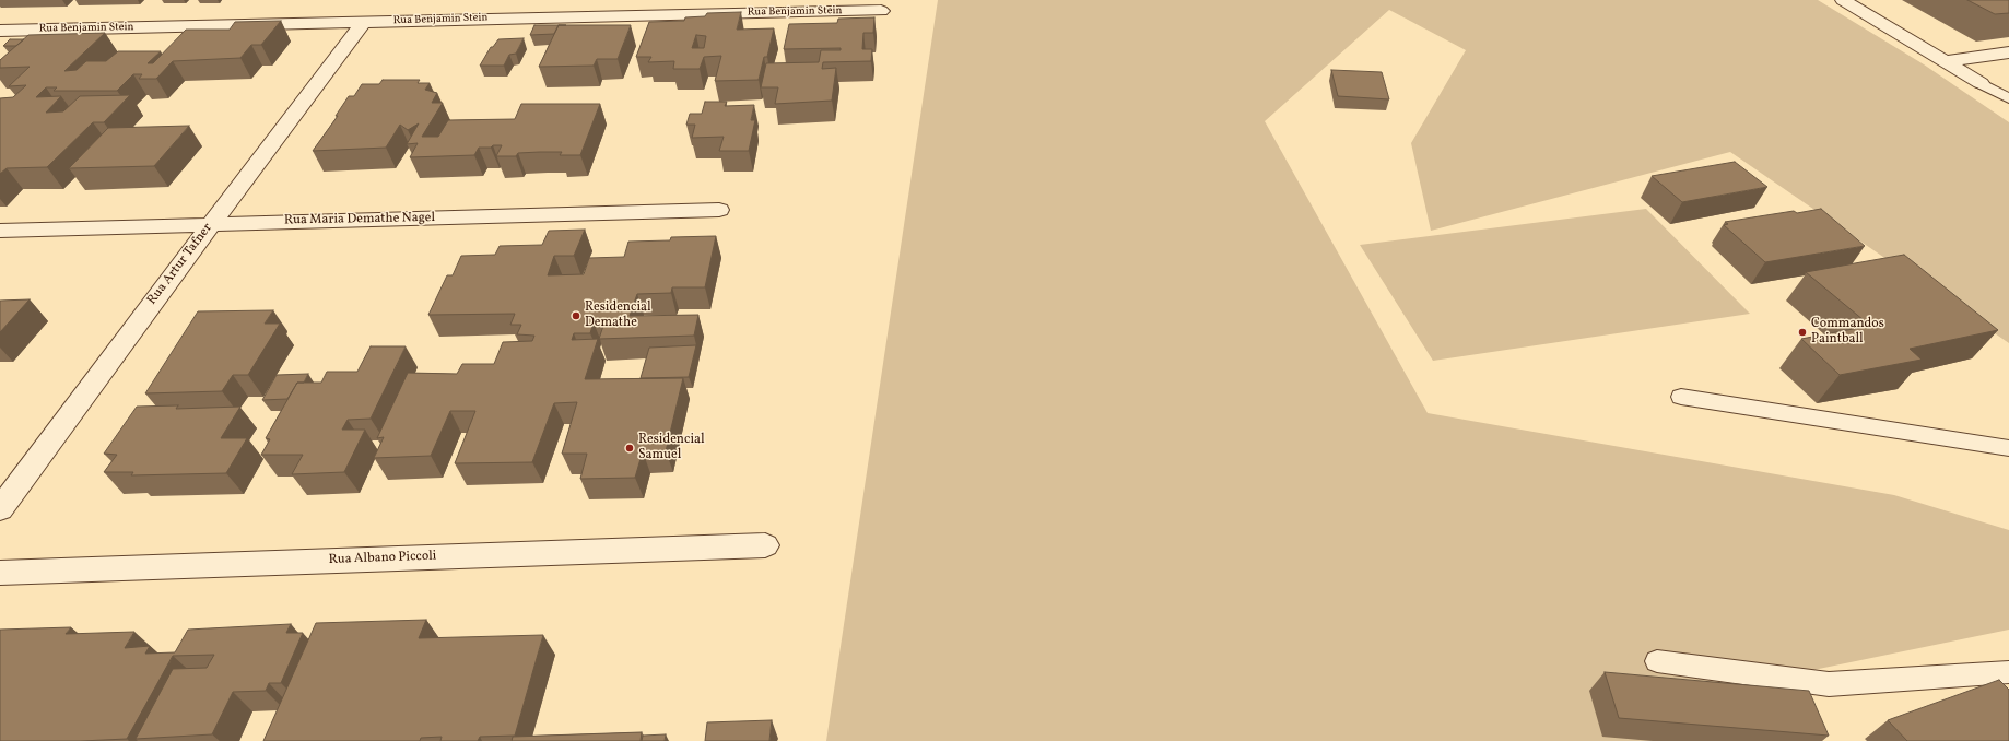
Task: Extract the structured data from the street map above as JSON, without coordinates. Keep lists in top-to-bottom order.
{
  "streets": {
    "street": [
      "Rua Benjamin Stein",
      "Rua Maria Demathe Nagel",
      "Rua Artur Tafner",
      "Rua Albano Piccoli"
    ]
  },
  "crossings": [
    ["Rua Benjamin Stein", "Rua Artur Tafner"],
    ["Rua Maria Demathe Nagel", "Rua Artur Tafner"]
  ],
  "places": ["Residencial Demathe", "Commandos Paintball", "Residencial Samuel"]
}
